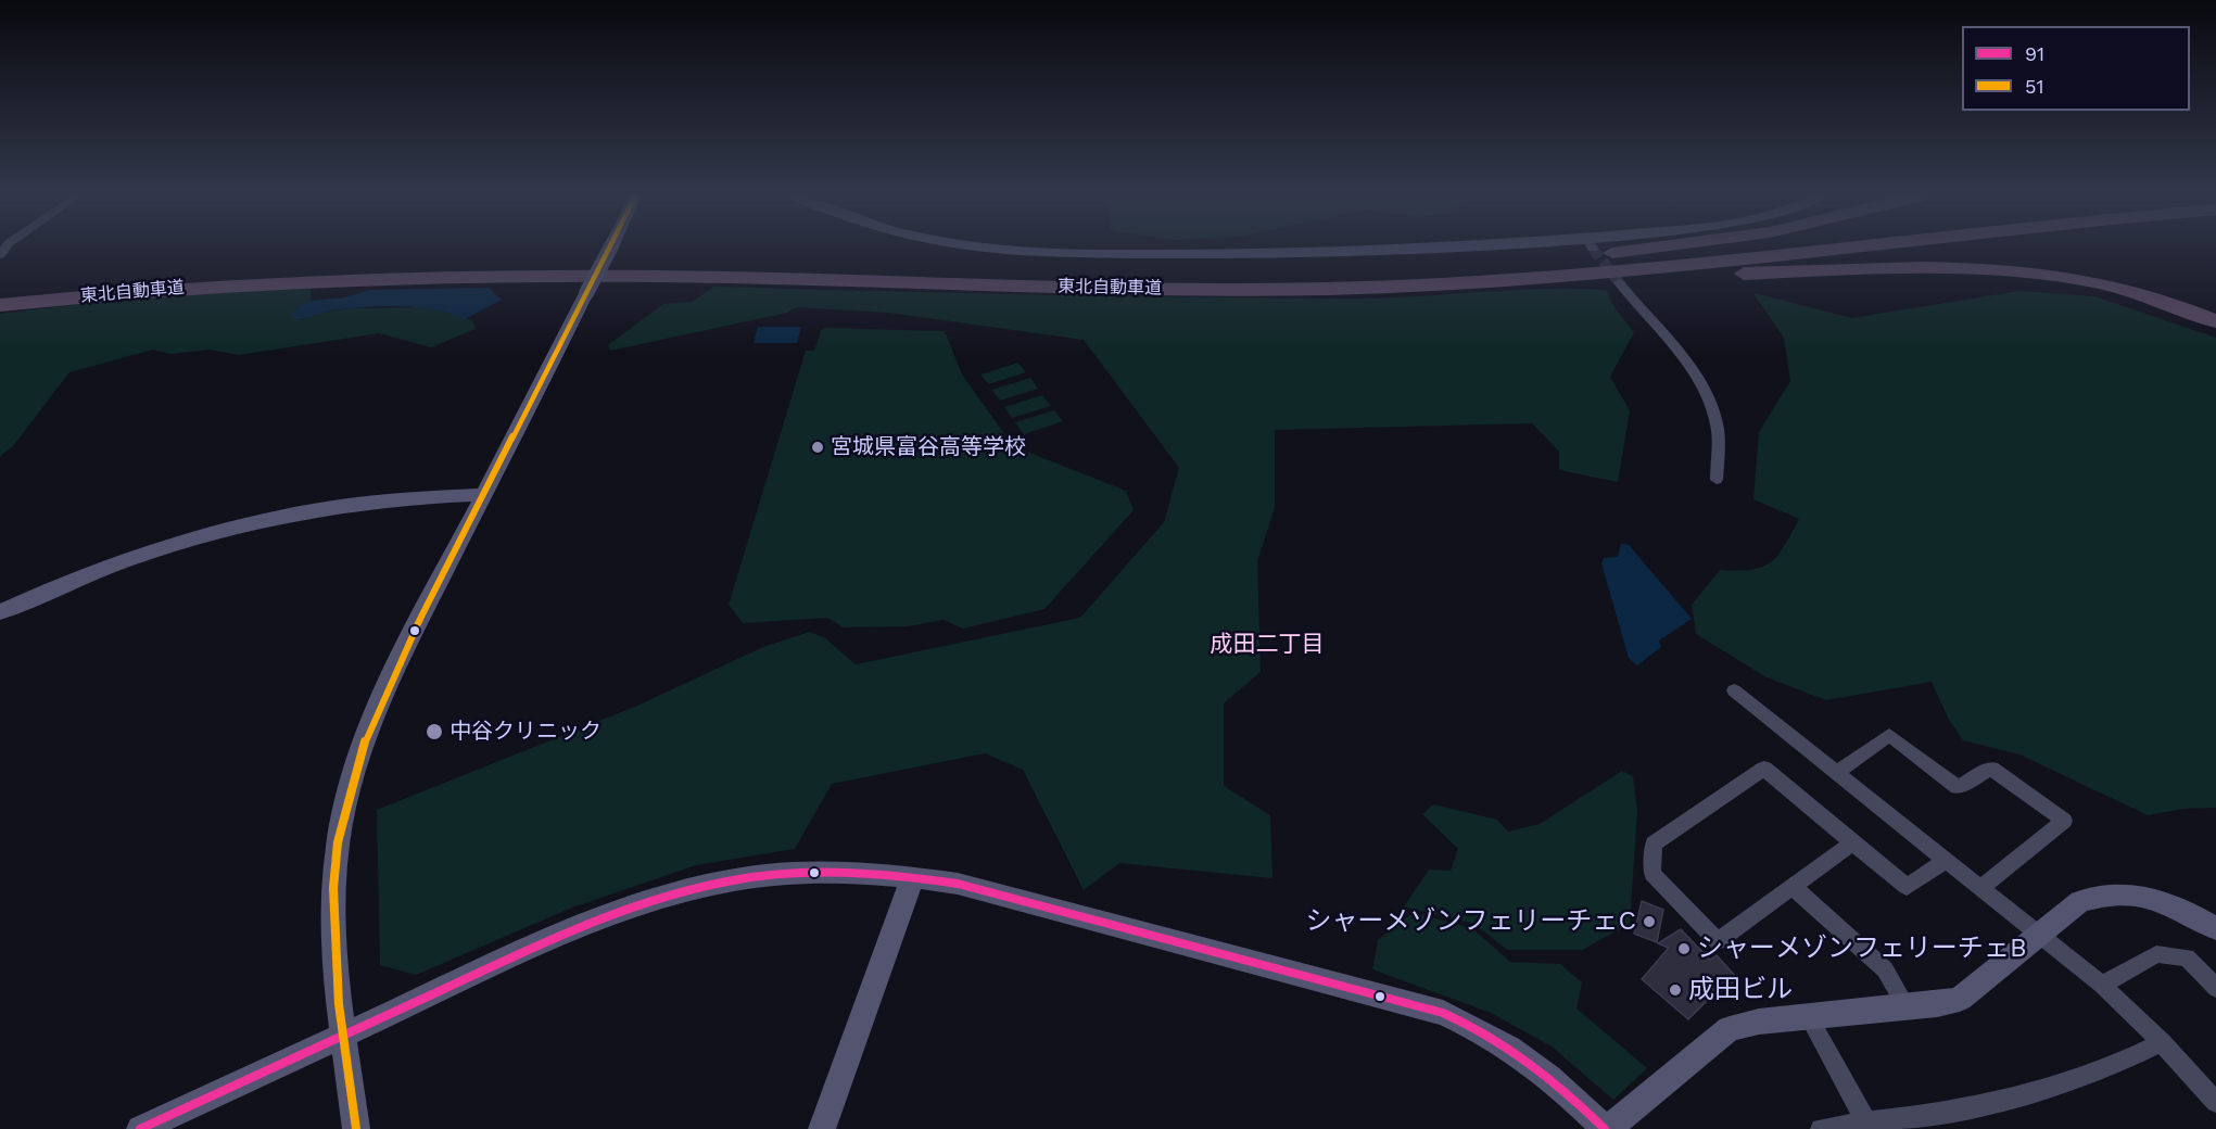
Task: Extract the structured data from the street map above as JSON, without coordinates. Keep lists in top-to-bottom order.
{
  "streets": {
    "highway": ["東北自動車道"]
  },
  "districts": ["成田二丁目"],
  "places": [
    "宮城県富谷高等学校",
    "中谷クリニック",
    "シャーメゾンフェリーチェC",
    "シャーメゾンフェリーチェB",
    "成田ビル"
  ],
  "lines": ["transit line 51", "transit line 91"],
  "legend": ["91", "51"]
}
